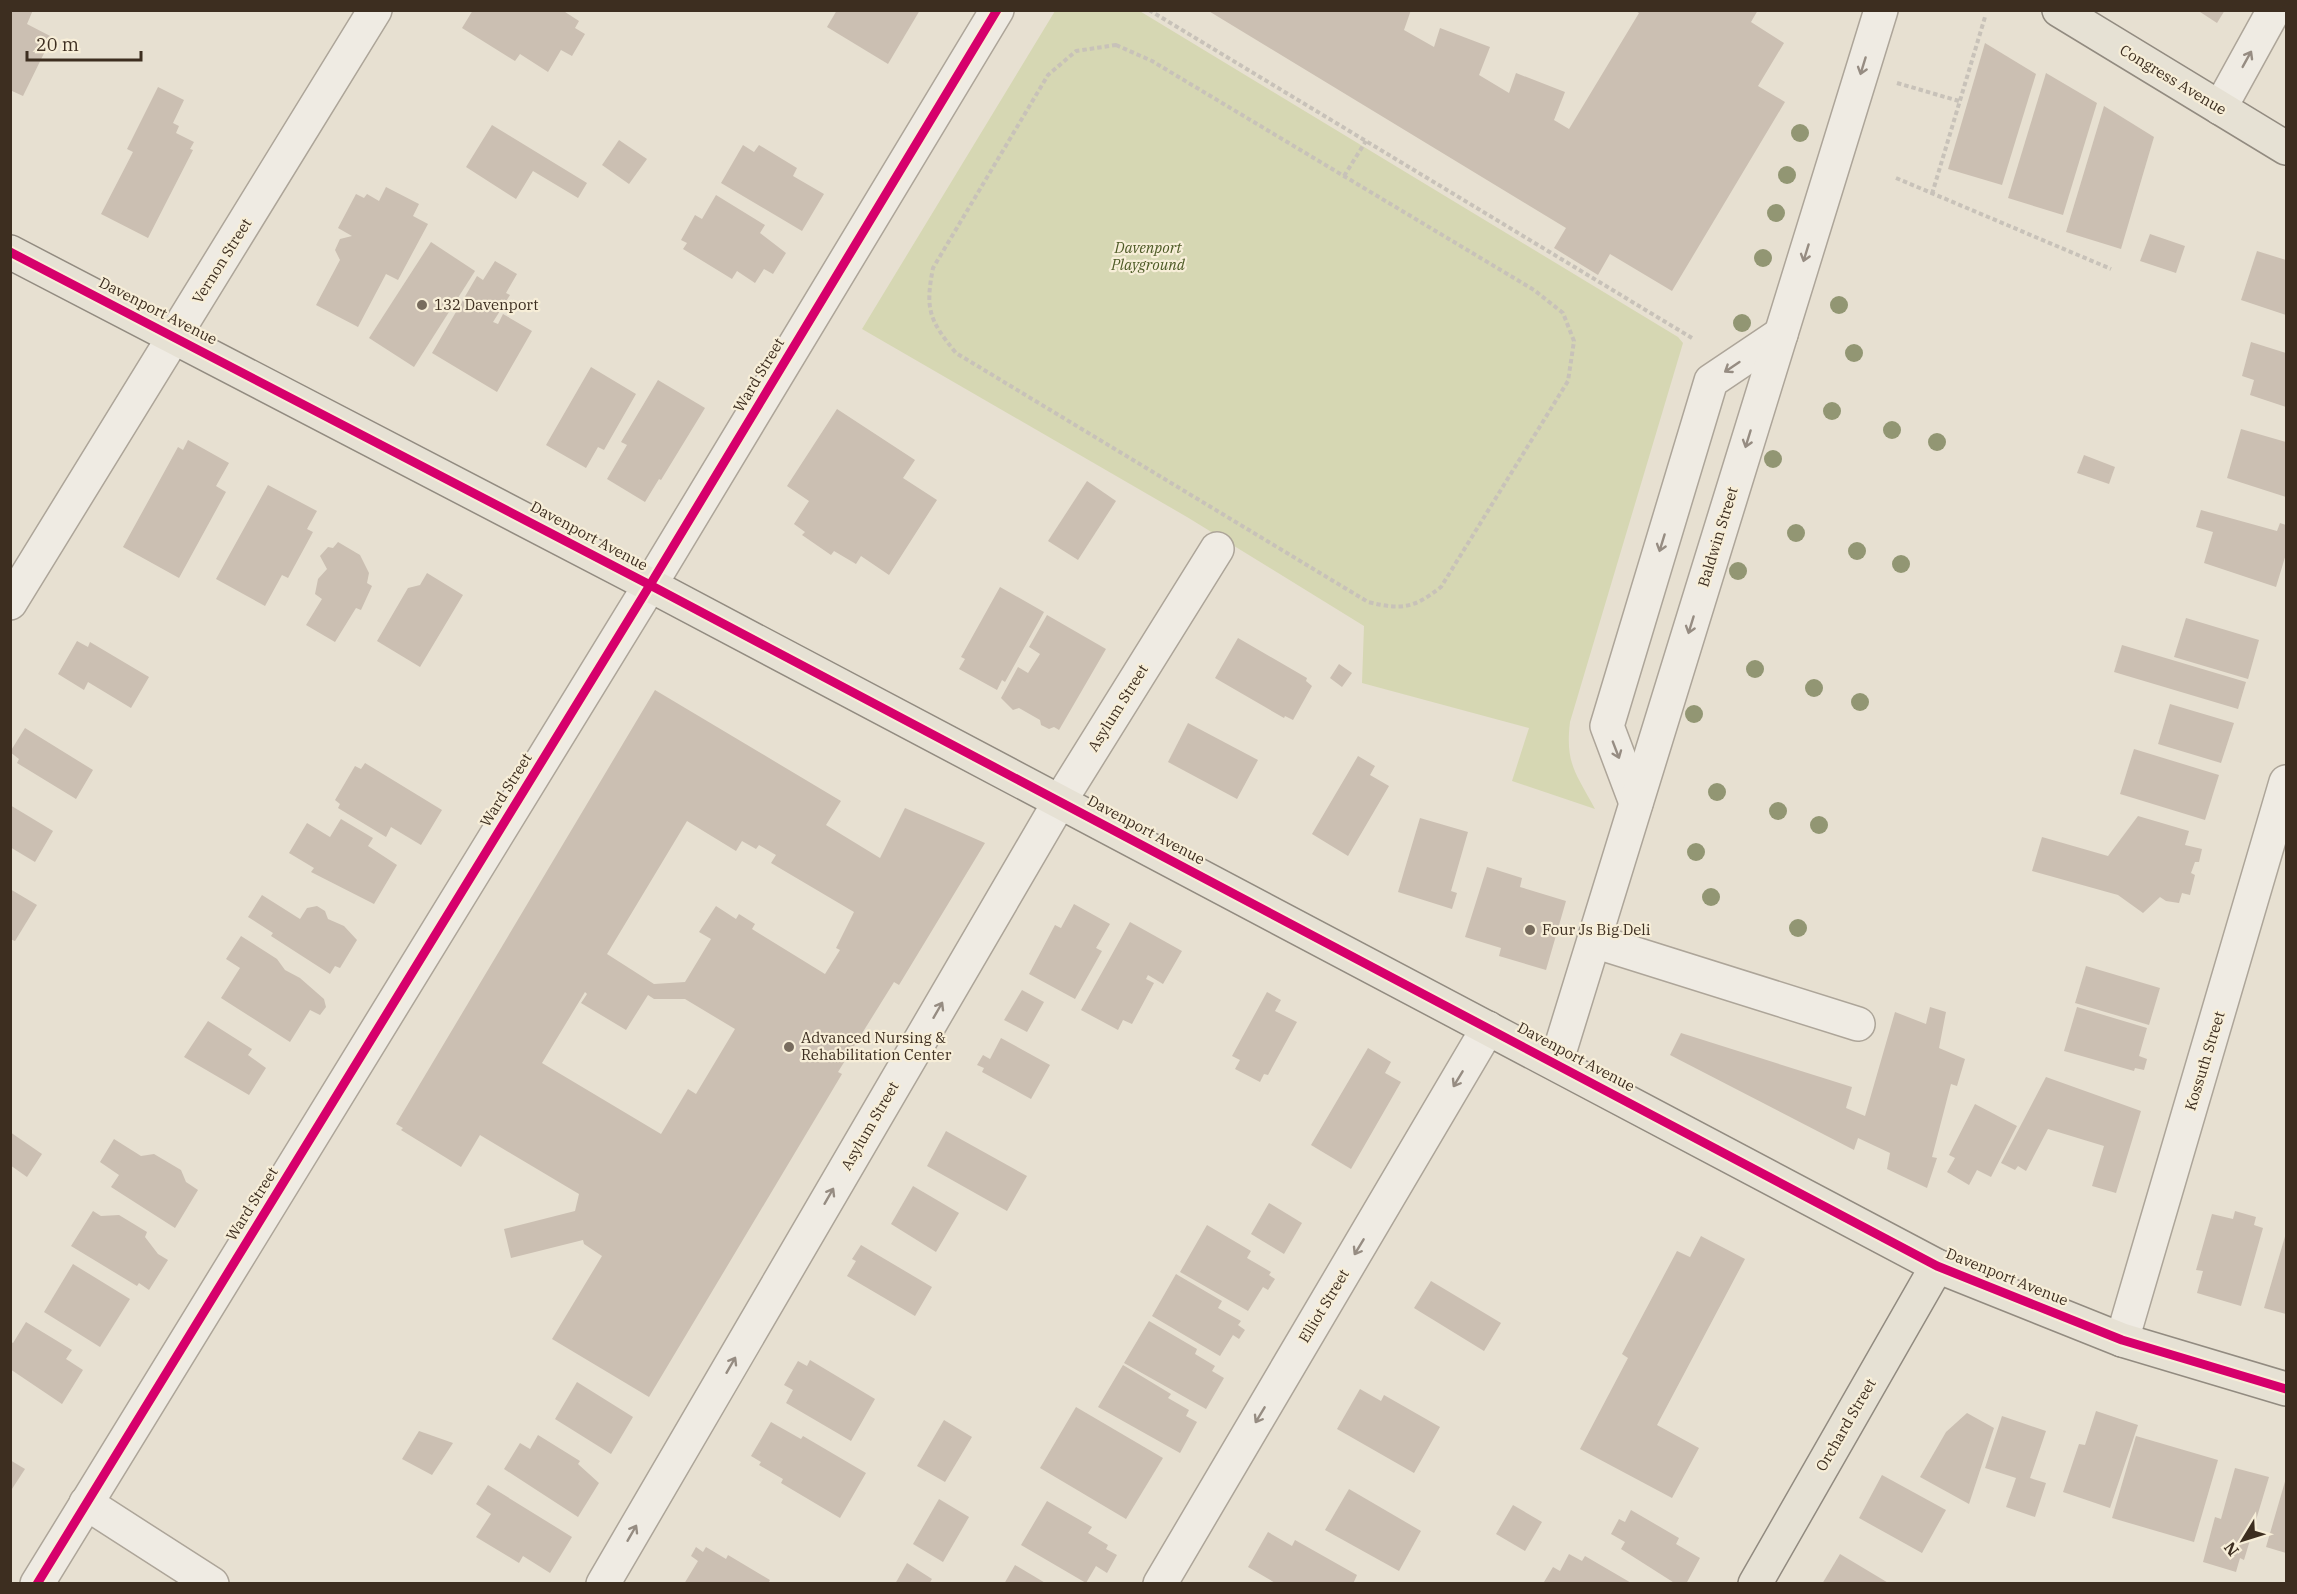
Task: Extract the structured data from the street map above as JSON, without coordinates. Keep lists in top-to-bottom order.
{
  "streets": {
    "main road": ["Congress Avenue", "Davenport Avenue", "Orchard Street"],
    "street": [
      "Vernon Street",
      "Ward Street",
      "Baldwin Street",
      "Asylum Street",
      "Kossuth Street",
      "Elliot Street"
    ]
  },
  "crossings": [
    ["Vernon Street", "Davenport Avenue"],
    ["Davenport Avenue", "Ward Street"],
    ["Davenport Avenue", "Baldwin Street"],
    ["Davenport Avenue", "Asylum Street"],
    ["Davenport Avenue", "Kossuth Street"],
    ["Davenport Avenue", "Elliot Street"],
    ["Davenport Avenue", "Orchard Street"]
  ],
  "one_way": ["Asylum Street", "Elliot Street"],
  "parks": ["Davenport Playground"],
  "places": ["132 Davenport", "Four Js Big Deli", "Advanced Nursing & Rehabilitation Center"],
  "scale_bar": "20 m",
  "north": "bottom left"
}
